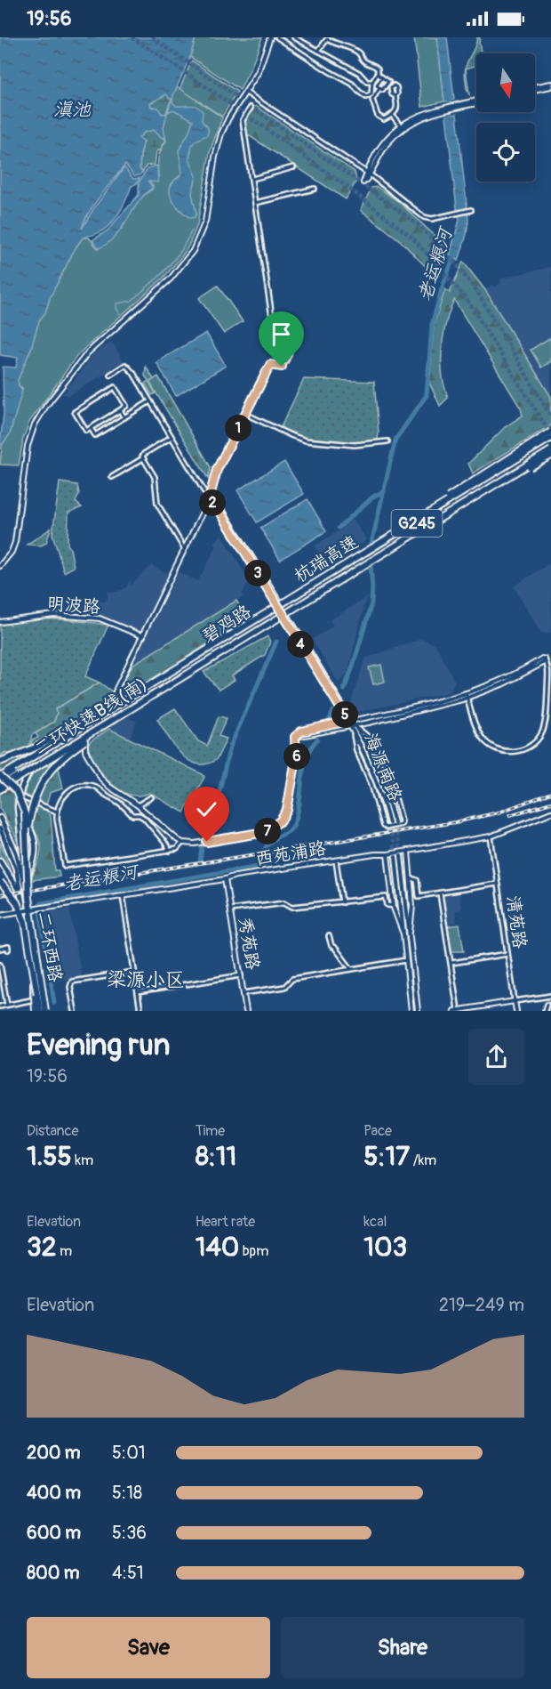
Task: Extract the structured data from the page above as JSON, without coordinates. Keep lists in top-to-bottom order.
{
  "streets": {
    "highway": [
      "G245",
      "杭瑞高速",
      "碧鸡路",
      "二环快速B线(南)"
    ],
    "main road": ["二环西路"],
    "street": [
      "明波路",
      "海源南路",
      "西苑浦路",
      "清苑路",
      "秀苑路"
    ]
  },
  "crossings": [
    ["杭瑞高速", "碧鸡路"],
    ["杭瑞高速", "二环快速B线(南)"],
    ["碧鸡路", "二环快速B线(南)"],
    ["碧鸡路", "海源南路"],
    ["西苑浦路", "清苑路"],
    ["西苑浦路", "秀苑路"]
  ],
  "districts": ["梁源小区"],
  "water": ["滇池", "老运粮河"],
  "north": "bottom",
  "page": {
    "status": "19:56",
    "pins": [
      "1",
      "2",
      "3",
      "4",
      "5",
      "6",
      "7"
    ],
    "heading": ["Evening run", "19:56"],
    "stats": [
      ["Distance", "1.55 km"],
      ["Time", "8:11"],
      ["Pace", "5:17 /km"],
      ["Elevation", "32 m"],
      ["Heart rate", "140 bpm"],
      ["kcal", "103"]
    ],
    "chart": ["Elevation", "219–249 m"],
    "list": [
      {
        "name": "200 m",
        "note": "5:01"
      },
      {
        "name": "400 m",
        "note": "5:18"
      },
      {
        "name": "600 m",
        "note": "5:36"
      },
      {
        "name": "800 m",
        "note": "4:51"
      }
    ],
    "buttons": ["Save", "Share"]
  }
}
